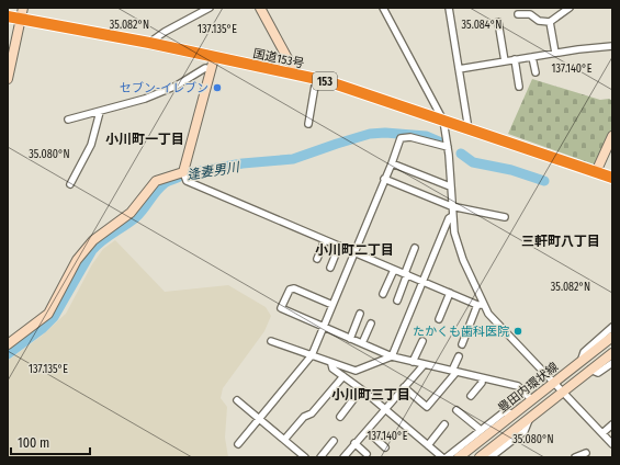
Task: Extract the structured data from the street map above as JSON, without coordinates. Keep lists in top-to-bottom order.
{
  "streets": {
    "highway": ["国道153号", "153"],
    "street": ["豊田内環状線"]
  },
  "districts": [
    "小川町一丁目",
    "三軒町八丁目",
    "小川町二丁目",
    "小川町三丁目"
  ],
  "water": ["逢妻男川"],
  "places": ["セブン-イレブン", "たかくも歯科医院"],
  "scale_bar": "100 m",
  "coordinates": [
    "35.082°N",
    "35.084°N",
    "137.135°E",
    "137.140°E",
    "35.080°N"
  ]
}
